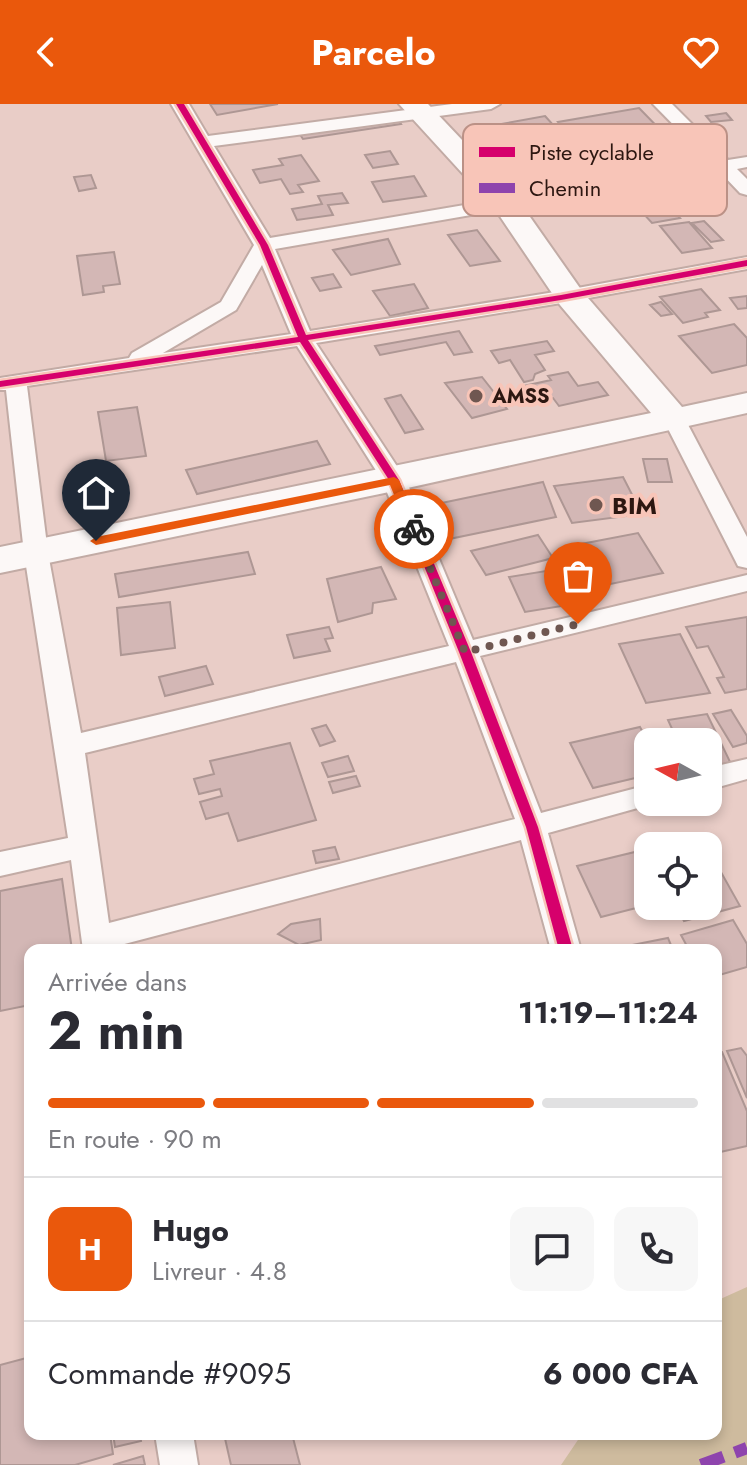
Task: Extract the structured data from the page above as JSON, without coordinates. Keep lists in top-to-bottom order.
{
  "places": ["AMSS", "BIM"],
  "legend": ["Piste cyclable", "Chemin"],
  "north": "left",
  "page": {
    "header": "Parcelo",
    "heading": ["2 min", "Arrivée dans", "11:19–11:24"],
    "panel": [
      "Hugo",
      "Livreur · 4.8",
      "Commande #9095",
      "6 000 CFA"
    ],
    "bar": "En route · 90 m",
    "round": "H"
  }
}
